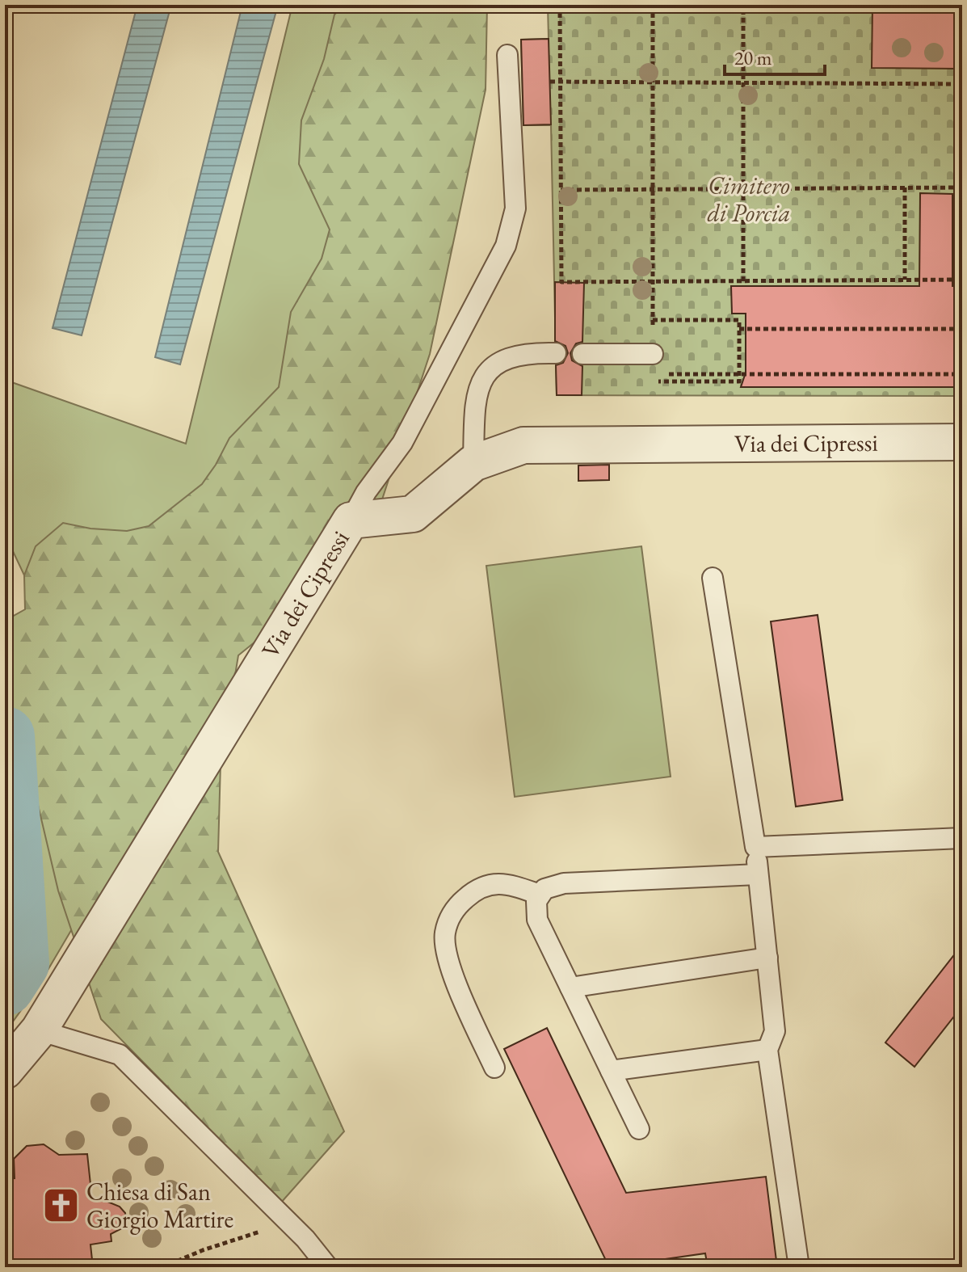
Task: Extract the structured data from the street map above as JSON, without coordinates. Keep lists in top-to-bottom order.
{
  "streets": {
    "street": ["Via dei Cipressi"]
  },
  "parks": ["Cimitero di Porcia"],
  "places": {
    "church": ["Chiesa di San Giorgio Martire"]
  },
  "scale_bar": "20 m"
}
